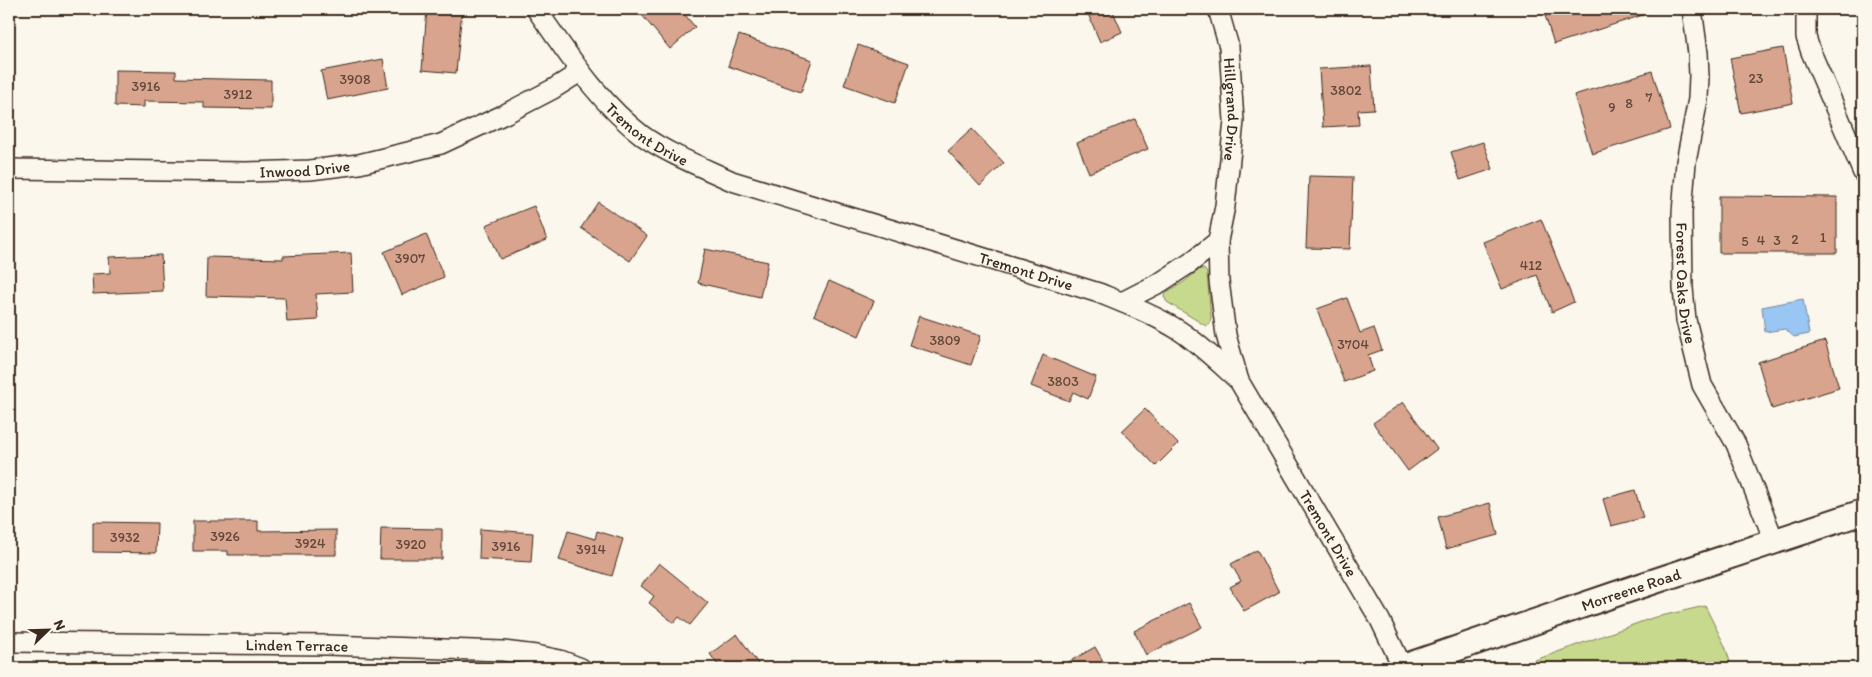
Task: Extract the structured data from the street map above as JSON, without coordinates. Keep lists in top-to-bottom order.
{
  "streets": {
    "street": [
      "Hillgrand Drive",
      "Tremont Drive",
      "Inwood Drive",
      "Forest Oaks Drive",
      "Morreene Road",
      "Linden Terrace"
    ]
  },
  "crossings": [
    ["Hillgrand Drive", "Tremont Drive"],
    ["Tremont Drive", "Inwood Drive"],
    ["Tremont Drive", "Morreene Road"],
    ["Forest Oaks Drive", "Morreene Road"]
  ],
  "house_numbers": [
    "23",
    "3908",
    "3916",
    "3802",
    "3912",
    "7",
    "8",
    "9",
    "1",
    "2",
    "4",
    "3",
    "5",
    "3907",
    "412",
    "3809",
    "3704",
    "3803",
    "3926",
    "3932",
    "3924",
    "3920",
    "3916",
    "3914"
  ],
  "north": "top right"
}
